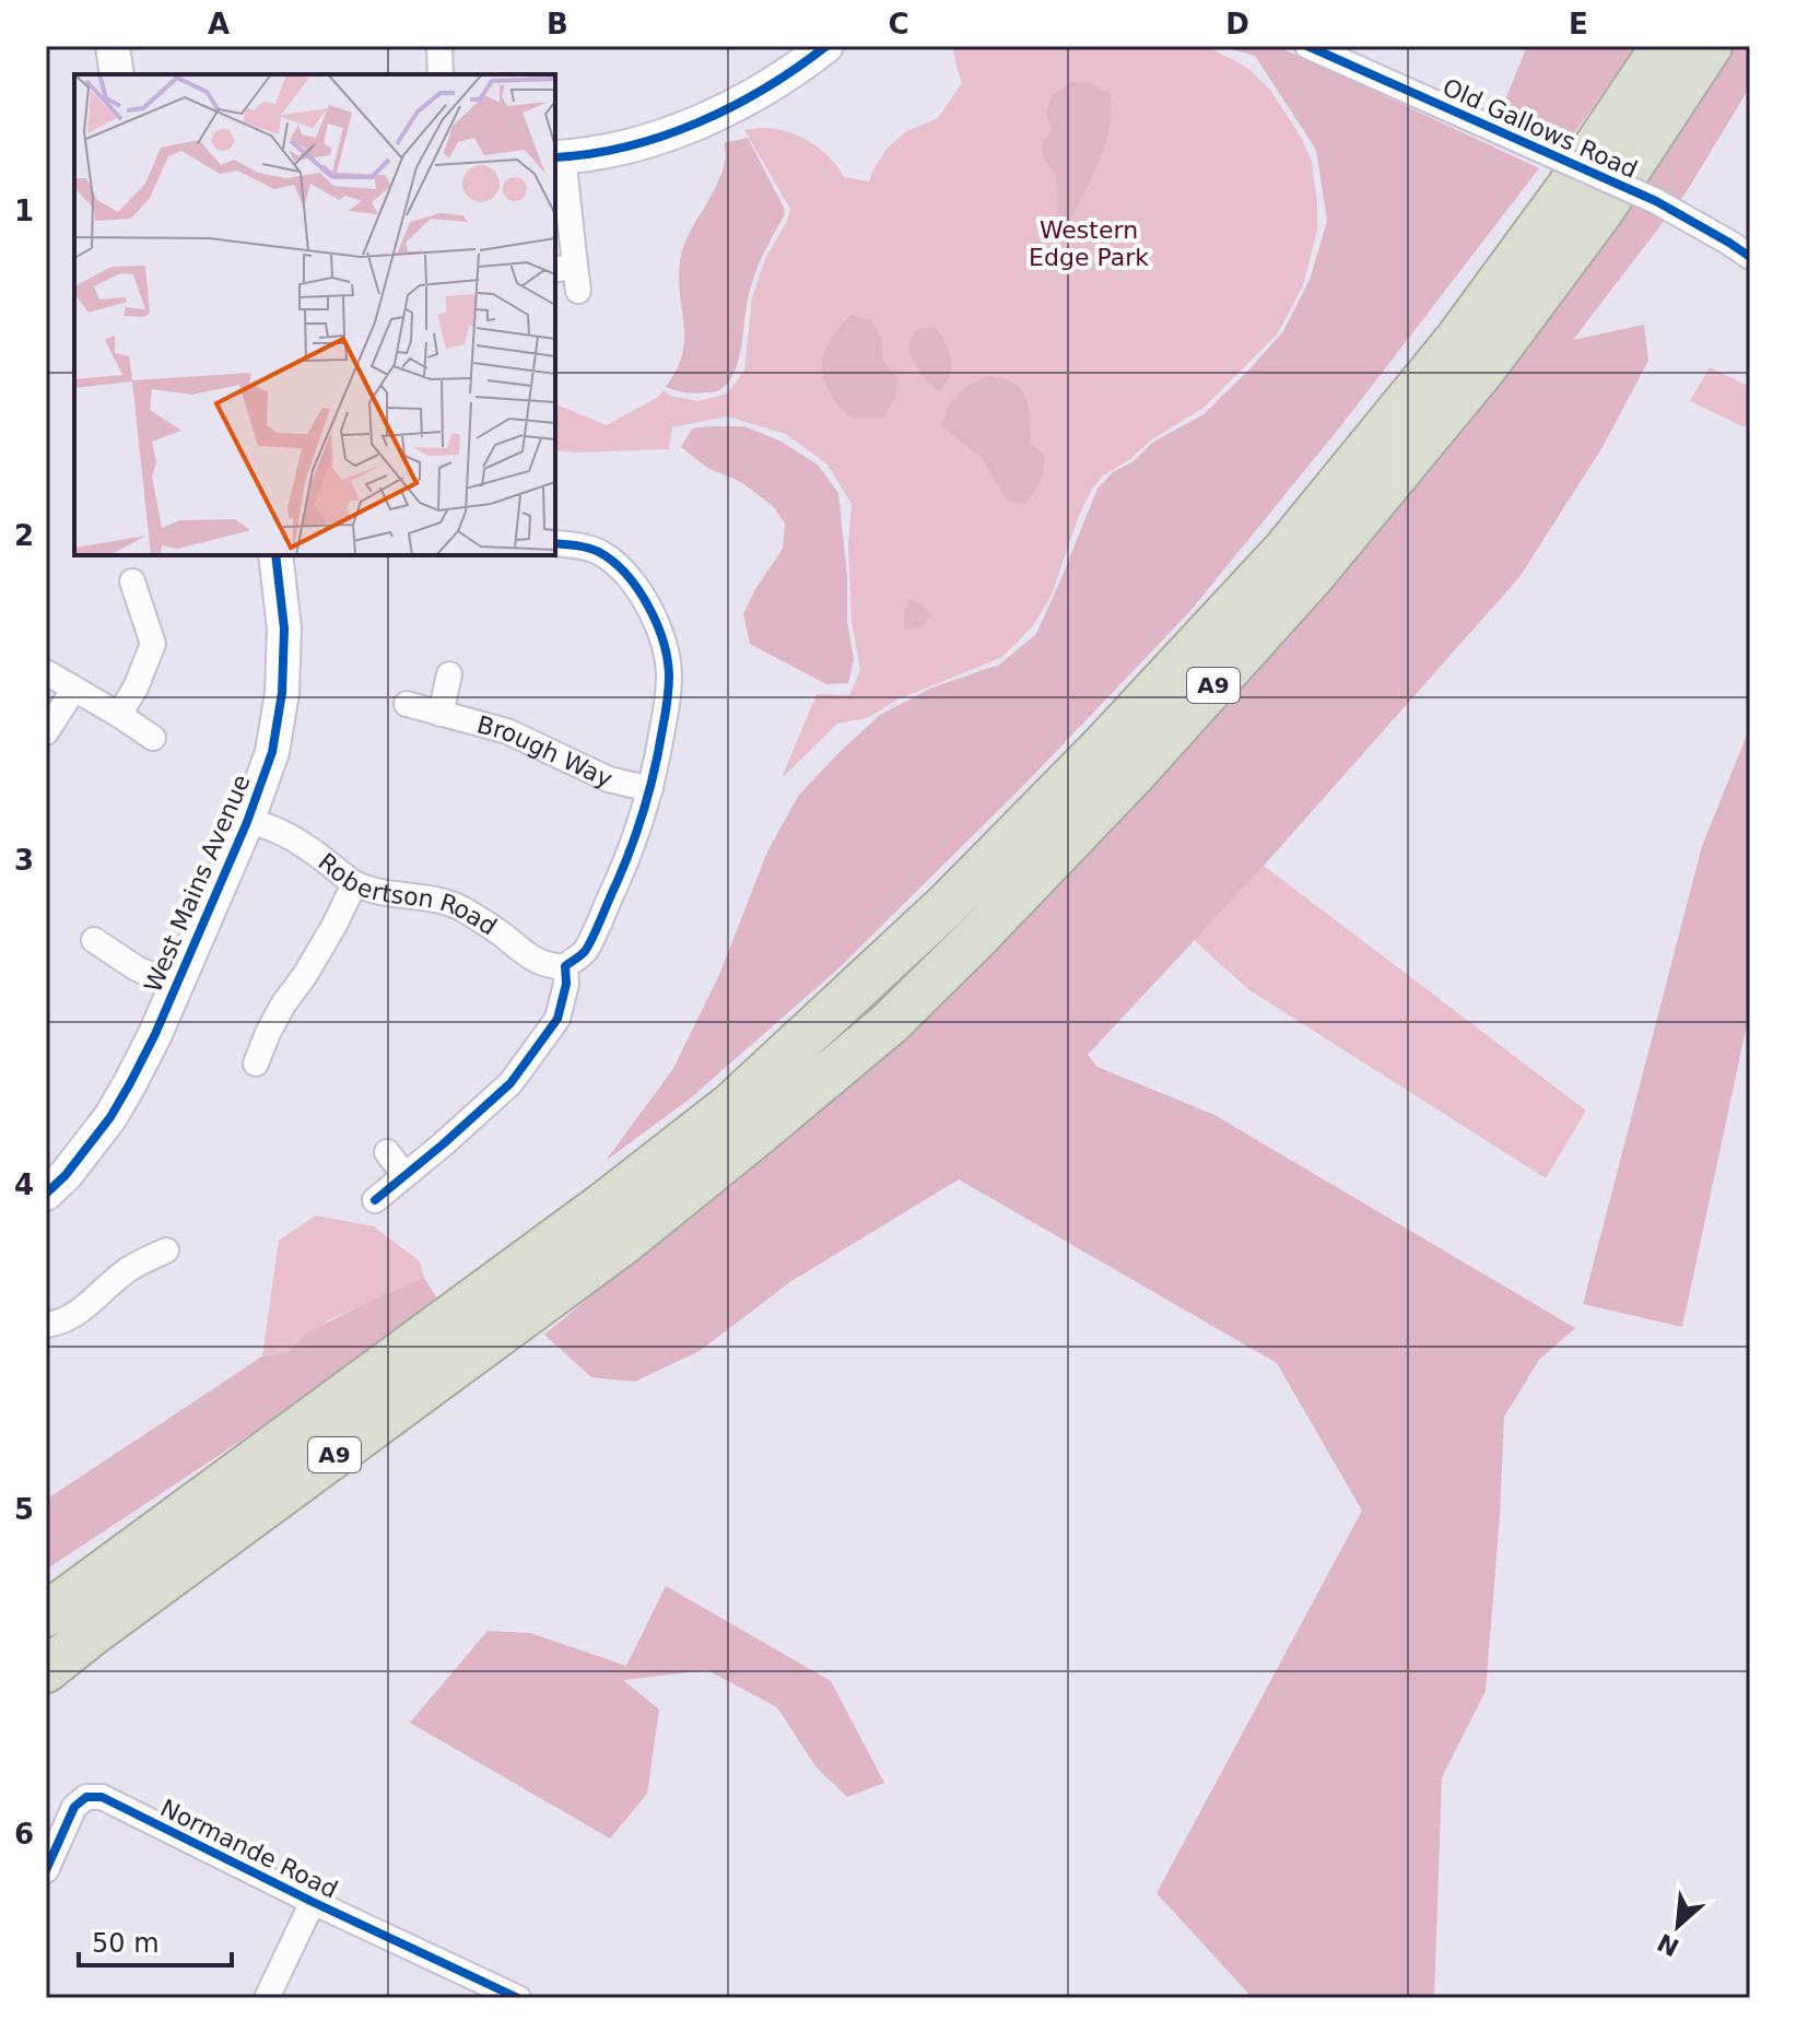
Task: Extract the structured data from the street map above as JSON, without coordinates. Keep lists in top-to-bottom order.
{
  "streets": {
    "highway": ["A9"],
    "street": [
      "Old Gallows Road",
      "Brough Way",
      "West Mains Avenue",
      "Robertson Road",
      "Normande Road"
    ]
  },
  "crossings": [
    ["West Mains Avenue", "Robertson Road"]
  ],
  "parks": ["Western Edge Park"],
  "scale_bar": "50 m",
  "north": "bottom left",
  "grid": {
    "columns": [
      "A",
      "B",
      "C",
      "D",
      "E"
    ],
    "rows": [
      "1",
      "2",
      "3",
      "4",
      "5",
      "6"
    ]
  }
}
